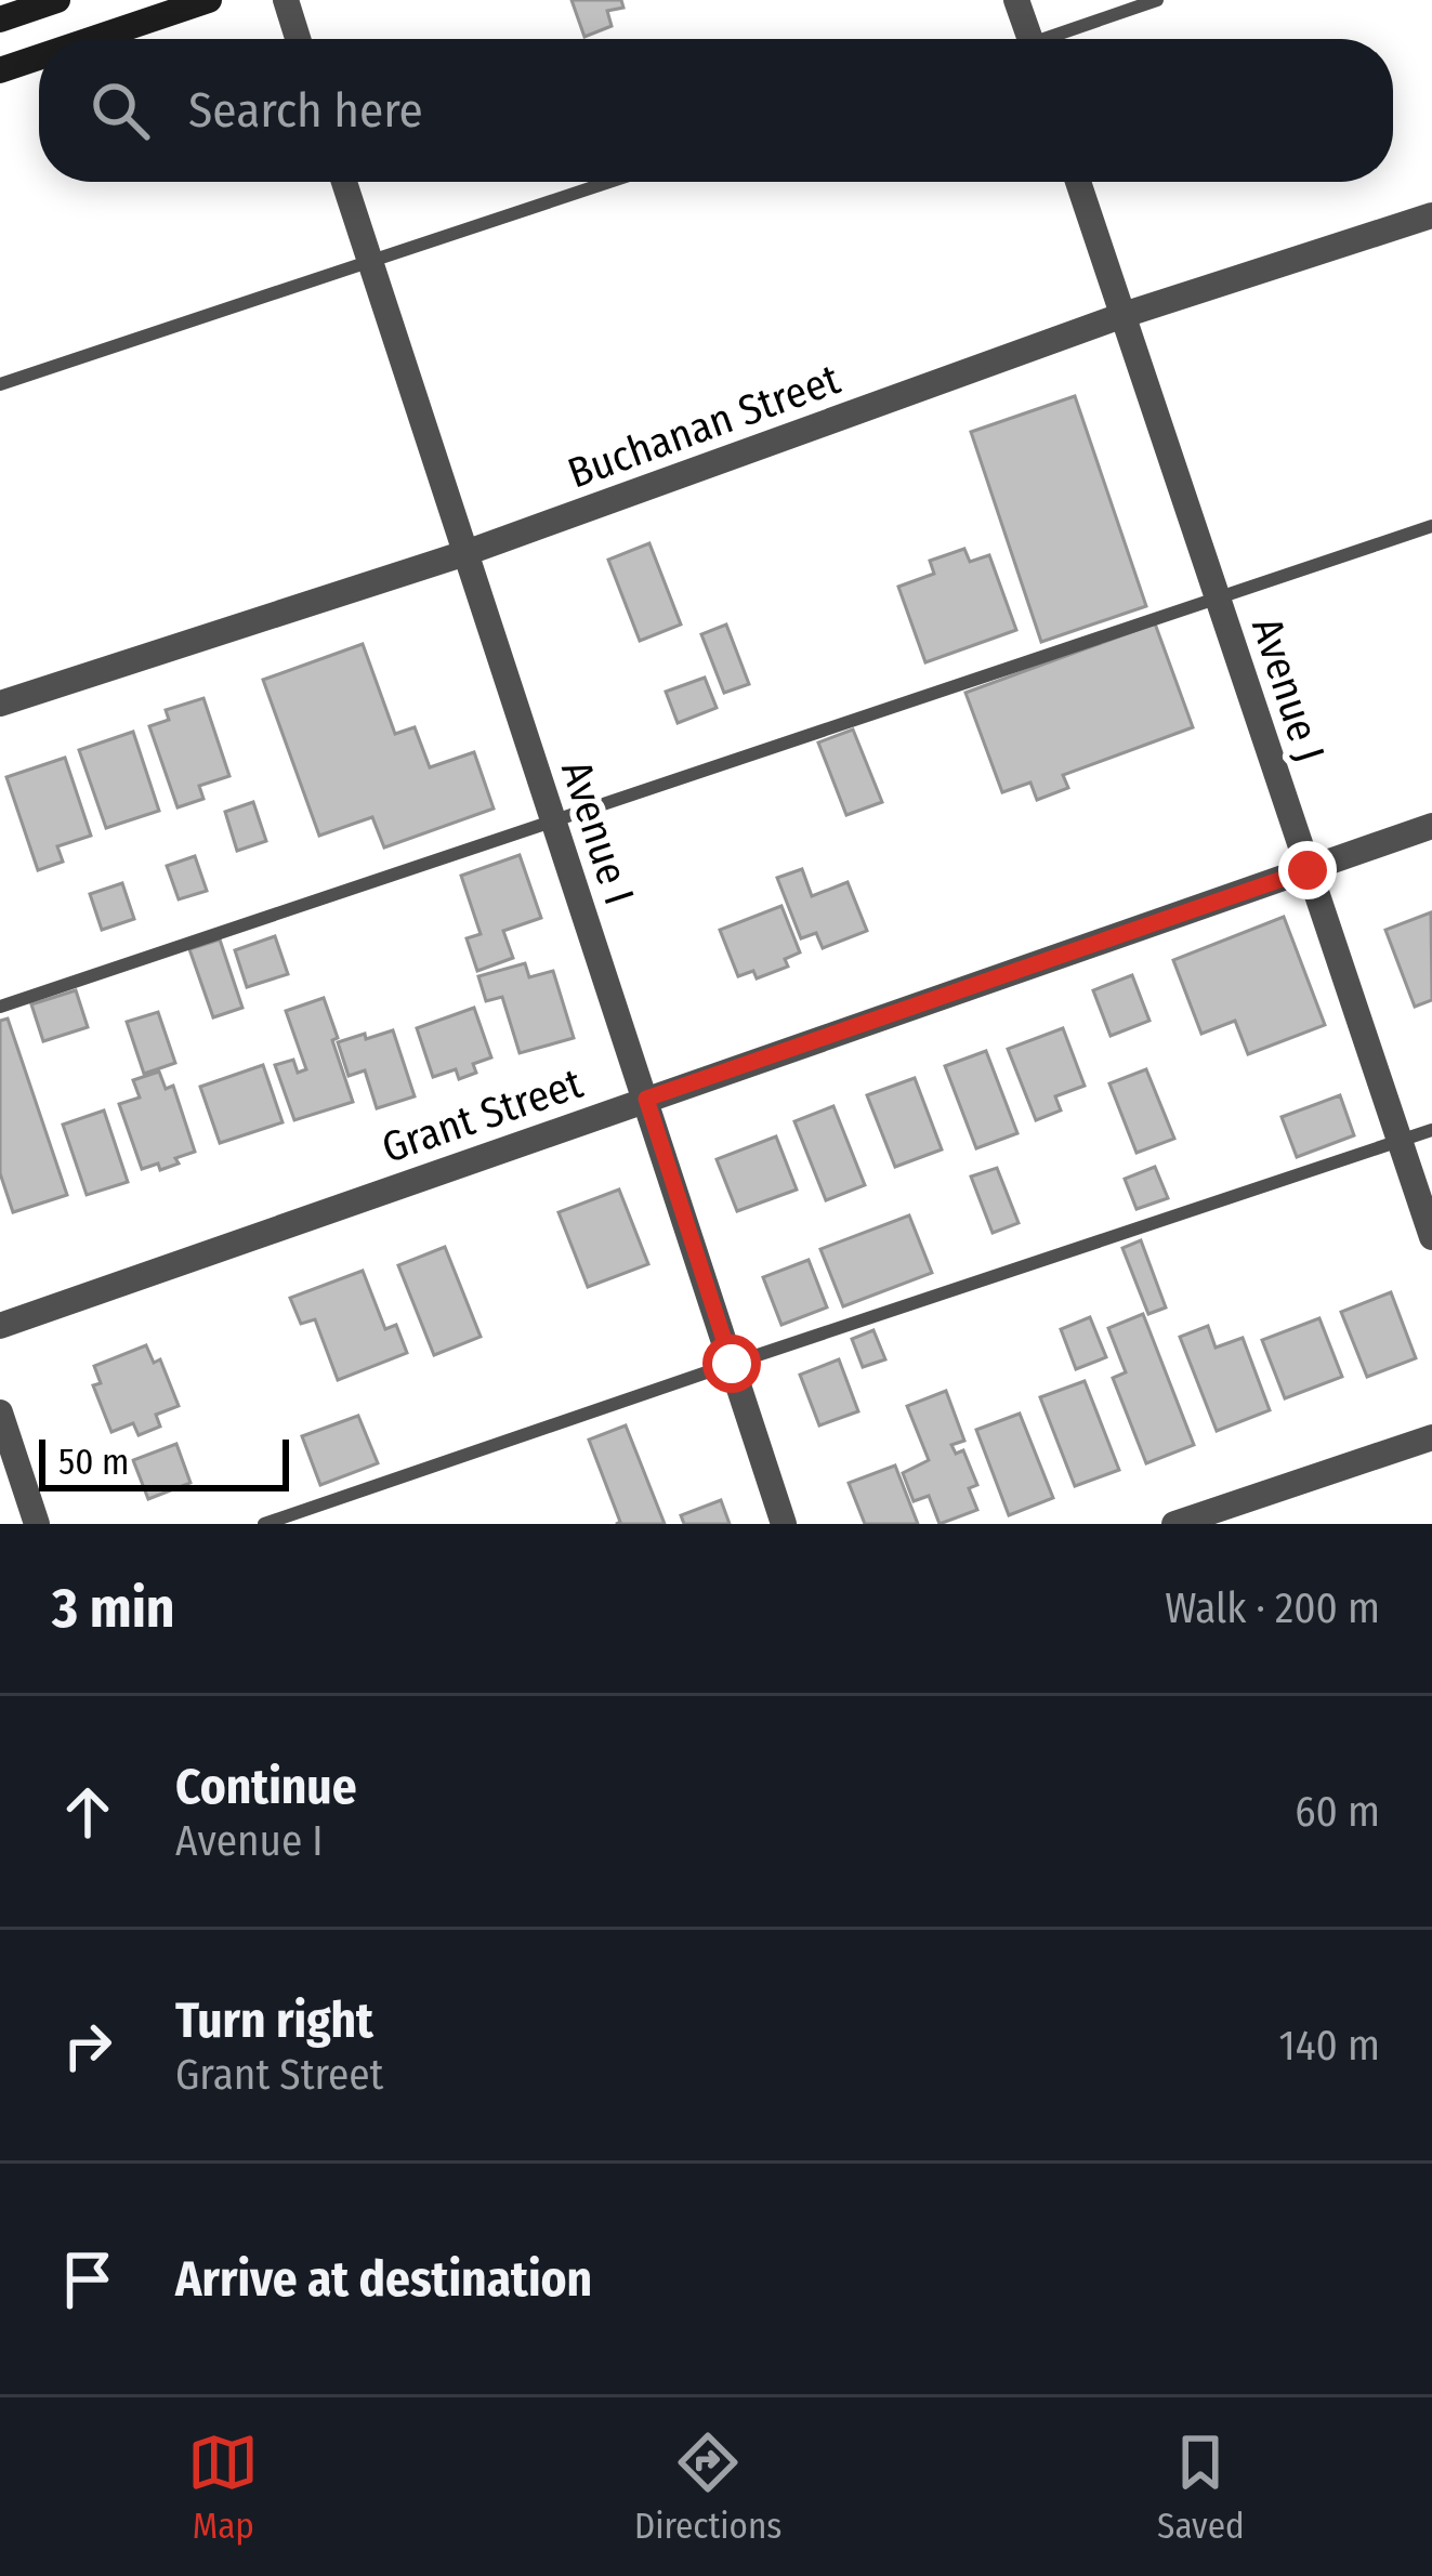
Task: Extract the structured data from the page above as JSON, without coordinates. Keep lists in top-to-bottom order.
{
  "streets": {
    "street": [
      "Buchanan Street",
      "Avenue J",
      "Avenue I",
      "Grant Street"
    ]
  },
  "crossings": [
    ["Buchanan Street", "Avenue J"],
    ["Buchanan Street", "Avenue I"],
    ["Avenue J", "Grant Street"],
    ["Avenue I", "Grant Street"]
  ],
  "scale_bar": "50 m",
  "page": {
    "search": "Search here",
    "scale": "50 m",
    "heading": ["3 min", "Walk · 200 m"],
    "list": [
      ["Continue", "Avenue I", "60 m"],
      ["Turn right", "Grant Street", "140 m"],
      "Arrive at destination"
    ],
    "nav": ["Map", "Directions", "Saved"]
  }
}
